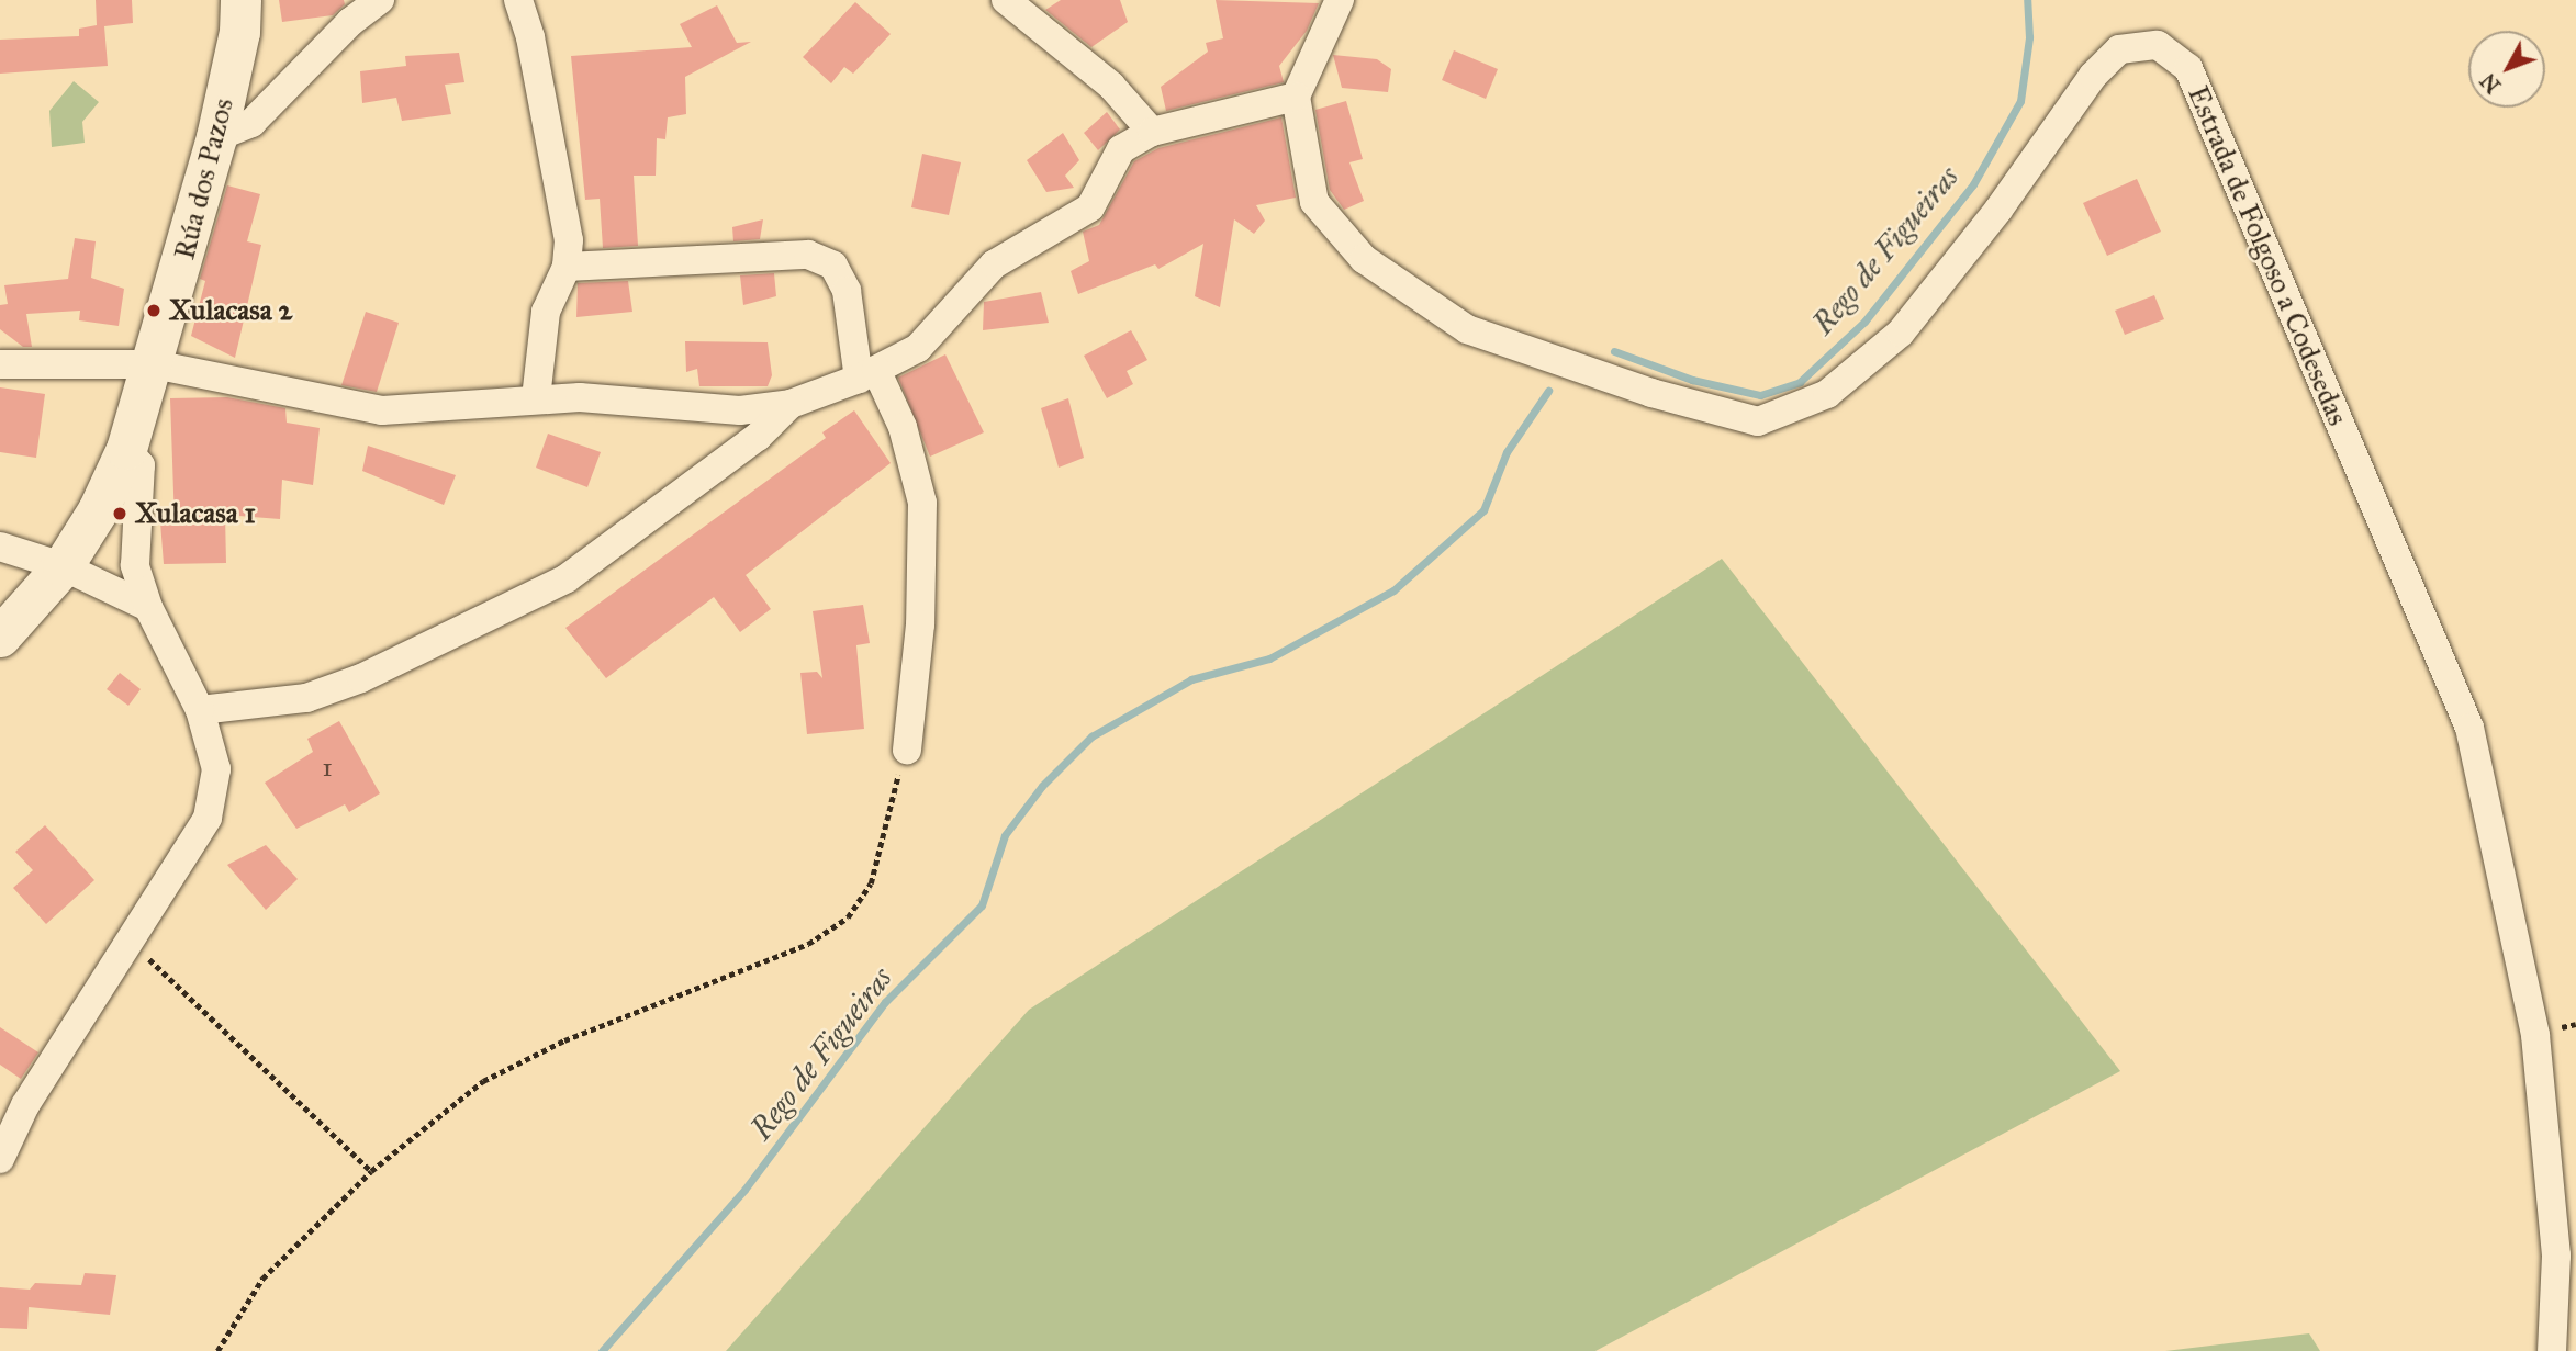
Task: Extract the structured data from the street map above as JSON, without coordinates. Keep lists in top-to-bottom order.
{
  "streets": {
    "street": ["Rúa dos Pazos", "Estrada de Folgoso a Codesedas"]
  },
  "water": ["Rego de Figueiras"],
  "places": ["Xulacasa 2", "Xulacasa 1"],
  "house_numbers": ["1"],
  "north": "bottom left"
}
